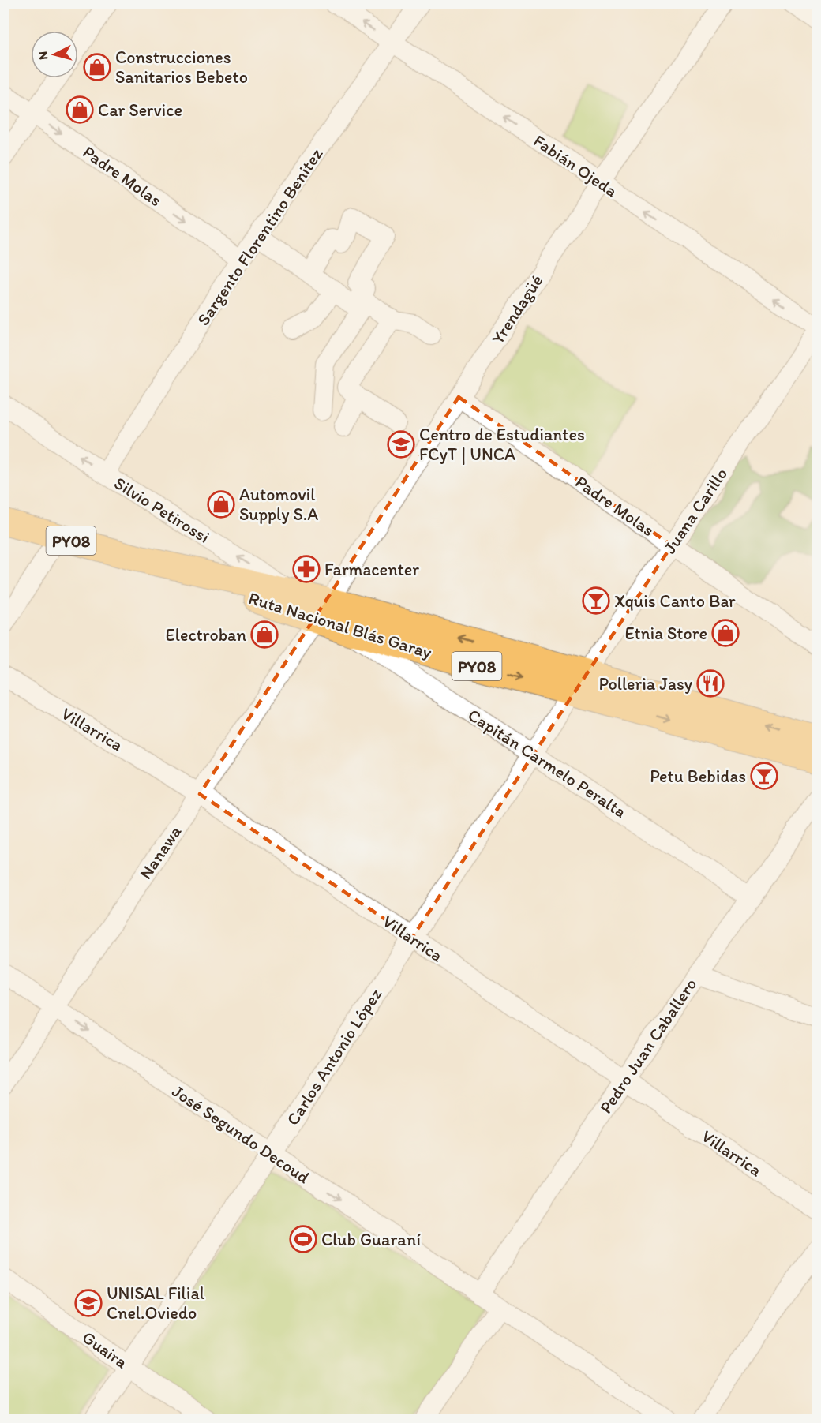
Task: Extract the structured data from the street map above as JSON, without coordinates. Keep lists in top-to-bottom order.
{
  "streets": {
    "highway": ["PY08", "Ruta Nacional Blás Garay"],
    "street": [
      "Fabián Ojeda",
      "Padre Molas",
      "Sargento Florentino Benitez",
      "Yrendagüé",
      "Silvio Petirossi",
      "Juana Carillo",
      "Villarrica",
      "Capitán Carmelo Peralta",
      "Nanawa",
      "Pedro Juan Caballero",
      "Carlos Antonio López",
      "José Segundo Decoud",
      "Guaira"
    ]
  },
  "crossings": [
    ["Fabián Ojeda", "Sargento Florentino Benitez"],
    ["Fabián Ojeda", "Yrendagüé"],
    ["Fabián Ojeda", "Juana Carillo"],
    ["Padre Molas", "Sargento Florentino Benitez"],
    ["Padre Molas", "Yrendagüé"],
    ["Padre Molas", "Juana Carillo"],
    ["Sargento Florentino Benitez", "Silvio Petirossi"],
    ["Yrendagüé", "Ruta Nacional Blás Garay"],
    ["Yrendagüé", "Nanawa"],
    ["Silvio Petirossi", "Ruta Nacional Blás Garay"],
    ["Juana Carillo", "Ruta Nacional Blás Garay"],
    ["Juana Carillo", "Carlos Antonio López"],
    ["Ruta Nacional Blás Garay", "Capitán Carmelo Peralta"],
    ["Ruta Nacional Blás Garay", "Nanawa"],
    ["Ruta Nacional Blás Garay", "Carlos Antonio López"],
    ["Villarrica", "Nanawa"],
    ["Villarrica", "Pedro Juan Caballero"],
    ["Villarrica", "Carlos Antonio López"],
    ["Capitán Carmelo Peralta", "Pedro Juan Caballero"],
    ["Capitán Carmelo Peralta", "Carlos Antonio López"],
    ["Nanawa", "José Segundo Decoud"],
    ["Pedro Juan Caballero", "José Segundo Decoud"],
    ["Carlos Antonio López", "José Segundo Decoud"],
    ["Carlos Antonio López", "Guaira"]
  ],
  "one_way": ["Fabián Ojeda", "Silvio Petirossi", "José Segundo Decoud"],
  "places": {
    "shop": [
      "Construcciones Sanitarios Bebeto",
      "Car Service",
      "Automovil Supply S.A",
      "Etnia Store",
      "Electroban"
    ],
    "school or university": ["Centro de Estudiantes FCyT | UNCA", "UNISAL Filial Cnel.Oviedo"],
    "pharmacy": ["Farmacenter"],
    "bar": ["Xquis Canto Bar", "Petu Bebidas"],
    "restaurant": ["Polleria Jasy"],
    "sports": ["Club Guaraní"]
  },
  "north": "left"
}
